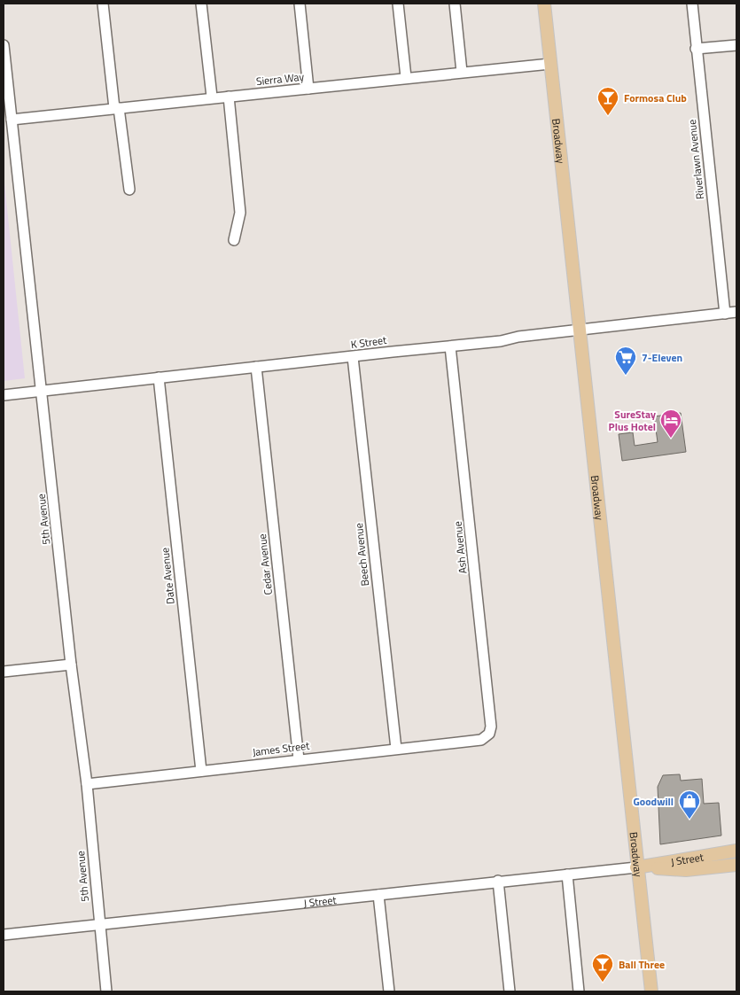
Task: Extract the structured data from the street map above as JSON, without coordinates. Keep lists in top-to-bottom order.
{
  "streets": {
    "main road": ["Broadway", "J Street"],
    "street": [
      "Sierra Way",
      "Riverlawn Avenue",
      "K Street",
      "5th Avenue",
      "Ash Avenue",
      "Beech Avenue",
      "Cedar Avenue",
      "Date Avenue",
      "James Street"
    ]
  },
  "crossings": [
    ["Sierra Way", "Broadway"],
    ["Sierra Way", "5th Avenue"],
    ["Broadway", "K Street"],
    ["Broadway", "J Street"],
    ["Riverlawn Avenue", "K Street"],
    ["K Street", "5th Avenue"],
    ["K Street", "Ash Avenue"],
    ["K Street", "Beech Avenue"],
    ["K Street", "Cedar Avenue"],
    ["K Street", "Date Avenue"],
    ["5th Avenue", "James Street"],
    ["5th Avenue", "J Street"],
    ["Ash Avenue", "James Street"],
    ["Beech Avenue", "James Street"],
    ["Cedar Avenue", "James Street"],
    ["Date Avenue", "James Street"]
  ],
  "places": {
    "bar": ["Formosa Club", "Ball Three"],
    "supermarket": ["7-Eleven"],
    "hotel": ["SureStay Plus Hotel"],
    "shop": ["Goodwill"]
  }
}
